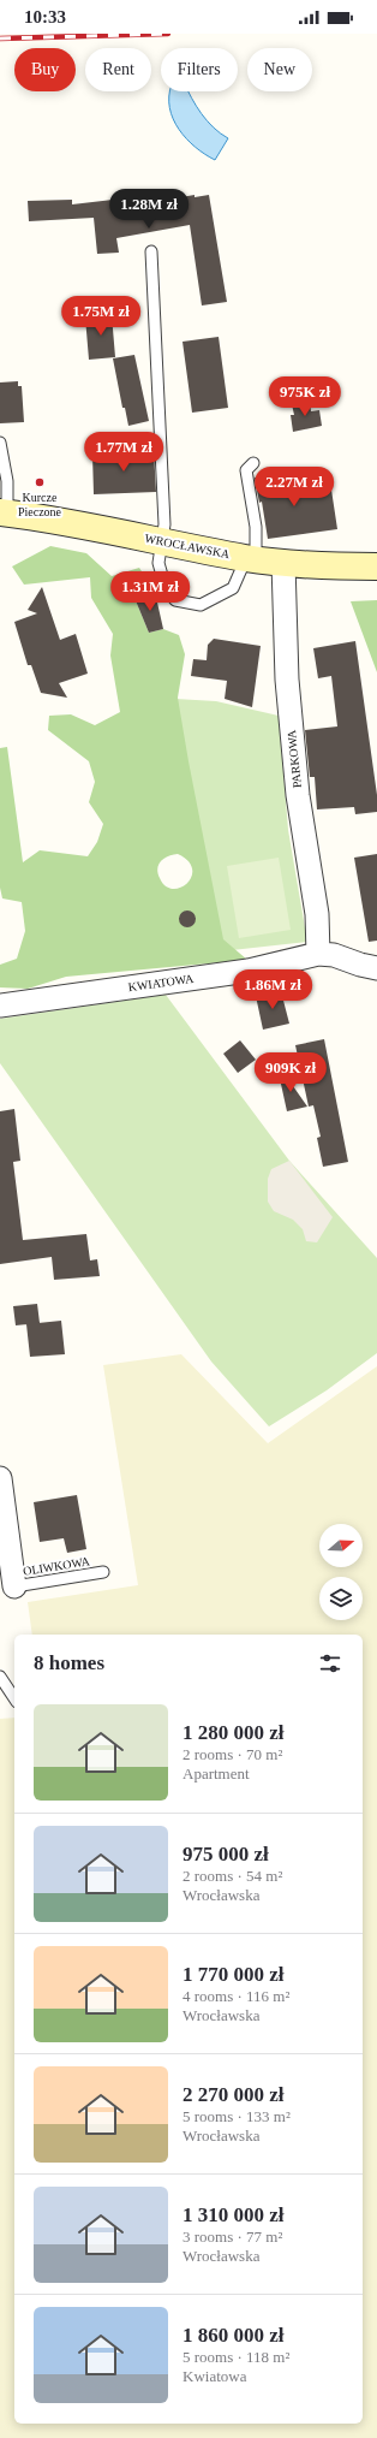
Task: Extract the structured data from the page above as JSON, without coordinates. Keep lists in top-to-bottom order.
{
  "streets": {
    "main road": ["WROCŁAWSKA"],
    "street": ["PARKOWA", "KWIATOWA"],
    "lane": ["OLIWKOWA"]
  },
  "crossings": [
    ["WROCŁAWSKA", "PARKOWA"],
    ["PARKOWA", "KWIATOWA"]
  ],
  "places": ["Kurcze Pieczone"],
  "north": "right",
  "page": {
    "status": "10:33",
    "chip": [
      "Buy",
      "Rent",
      "Filters",
      "New"
    ],
    "price": [
      "1.28M zł",
      "1.75M zł",
      "975K zł",
      "1.77M zł",
      "2.27M zł",
      "1.31M zł",
      "1.86M zł",
      "909K zł"
    ],
    "heading": "8 homes",
    "list": [
      {
        "name": "1 280 000 zł",
        "note": "2 rooms · 70 m² · Apartment"
      },
      {
        "name": "975 000 zł",
        "note": "2 rooms · 54 m² · Wrocławska"
      },
      {
        "name": "1 770 000 zł",
        "note": "4 rooms · 116 m² · Wrocławska"
      },
      {
        "name": "2 270 000 zł",
        "note": "5 rooms · 133 m² · Wrocławska"
      },
      {
        "name": "1 310 000 zł",
        "note": "3 rooms · 77 m² · Wrocławska"
      },
      {
        "name": "1 860 000 zł",
        "note": "5 rooms · 118 m² · Kwiatowa"
      }
    ]
  }
}
